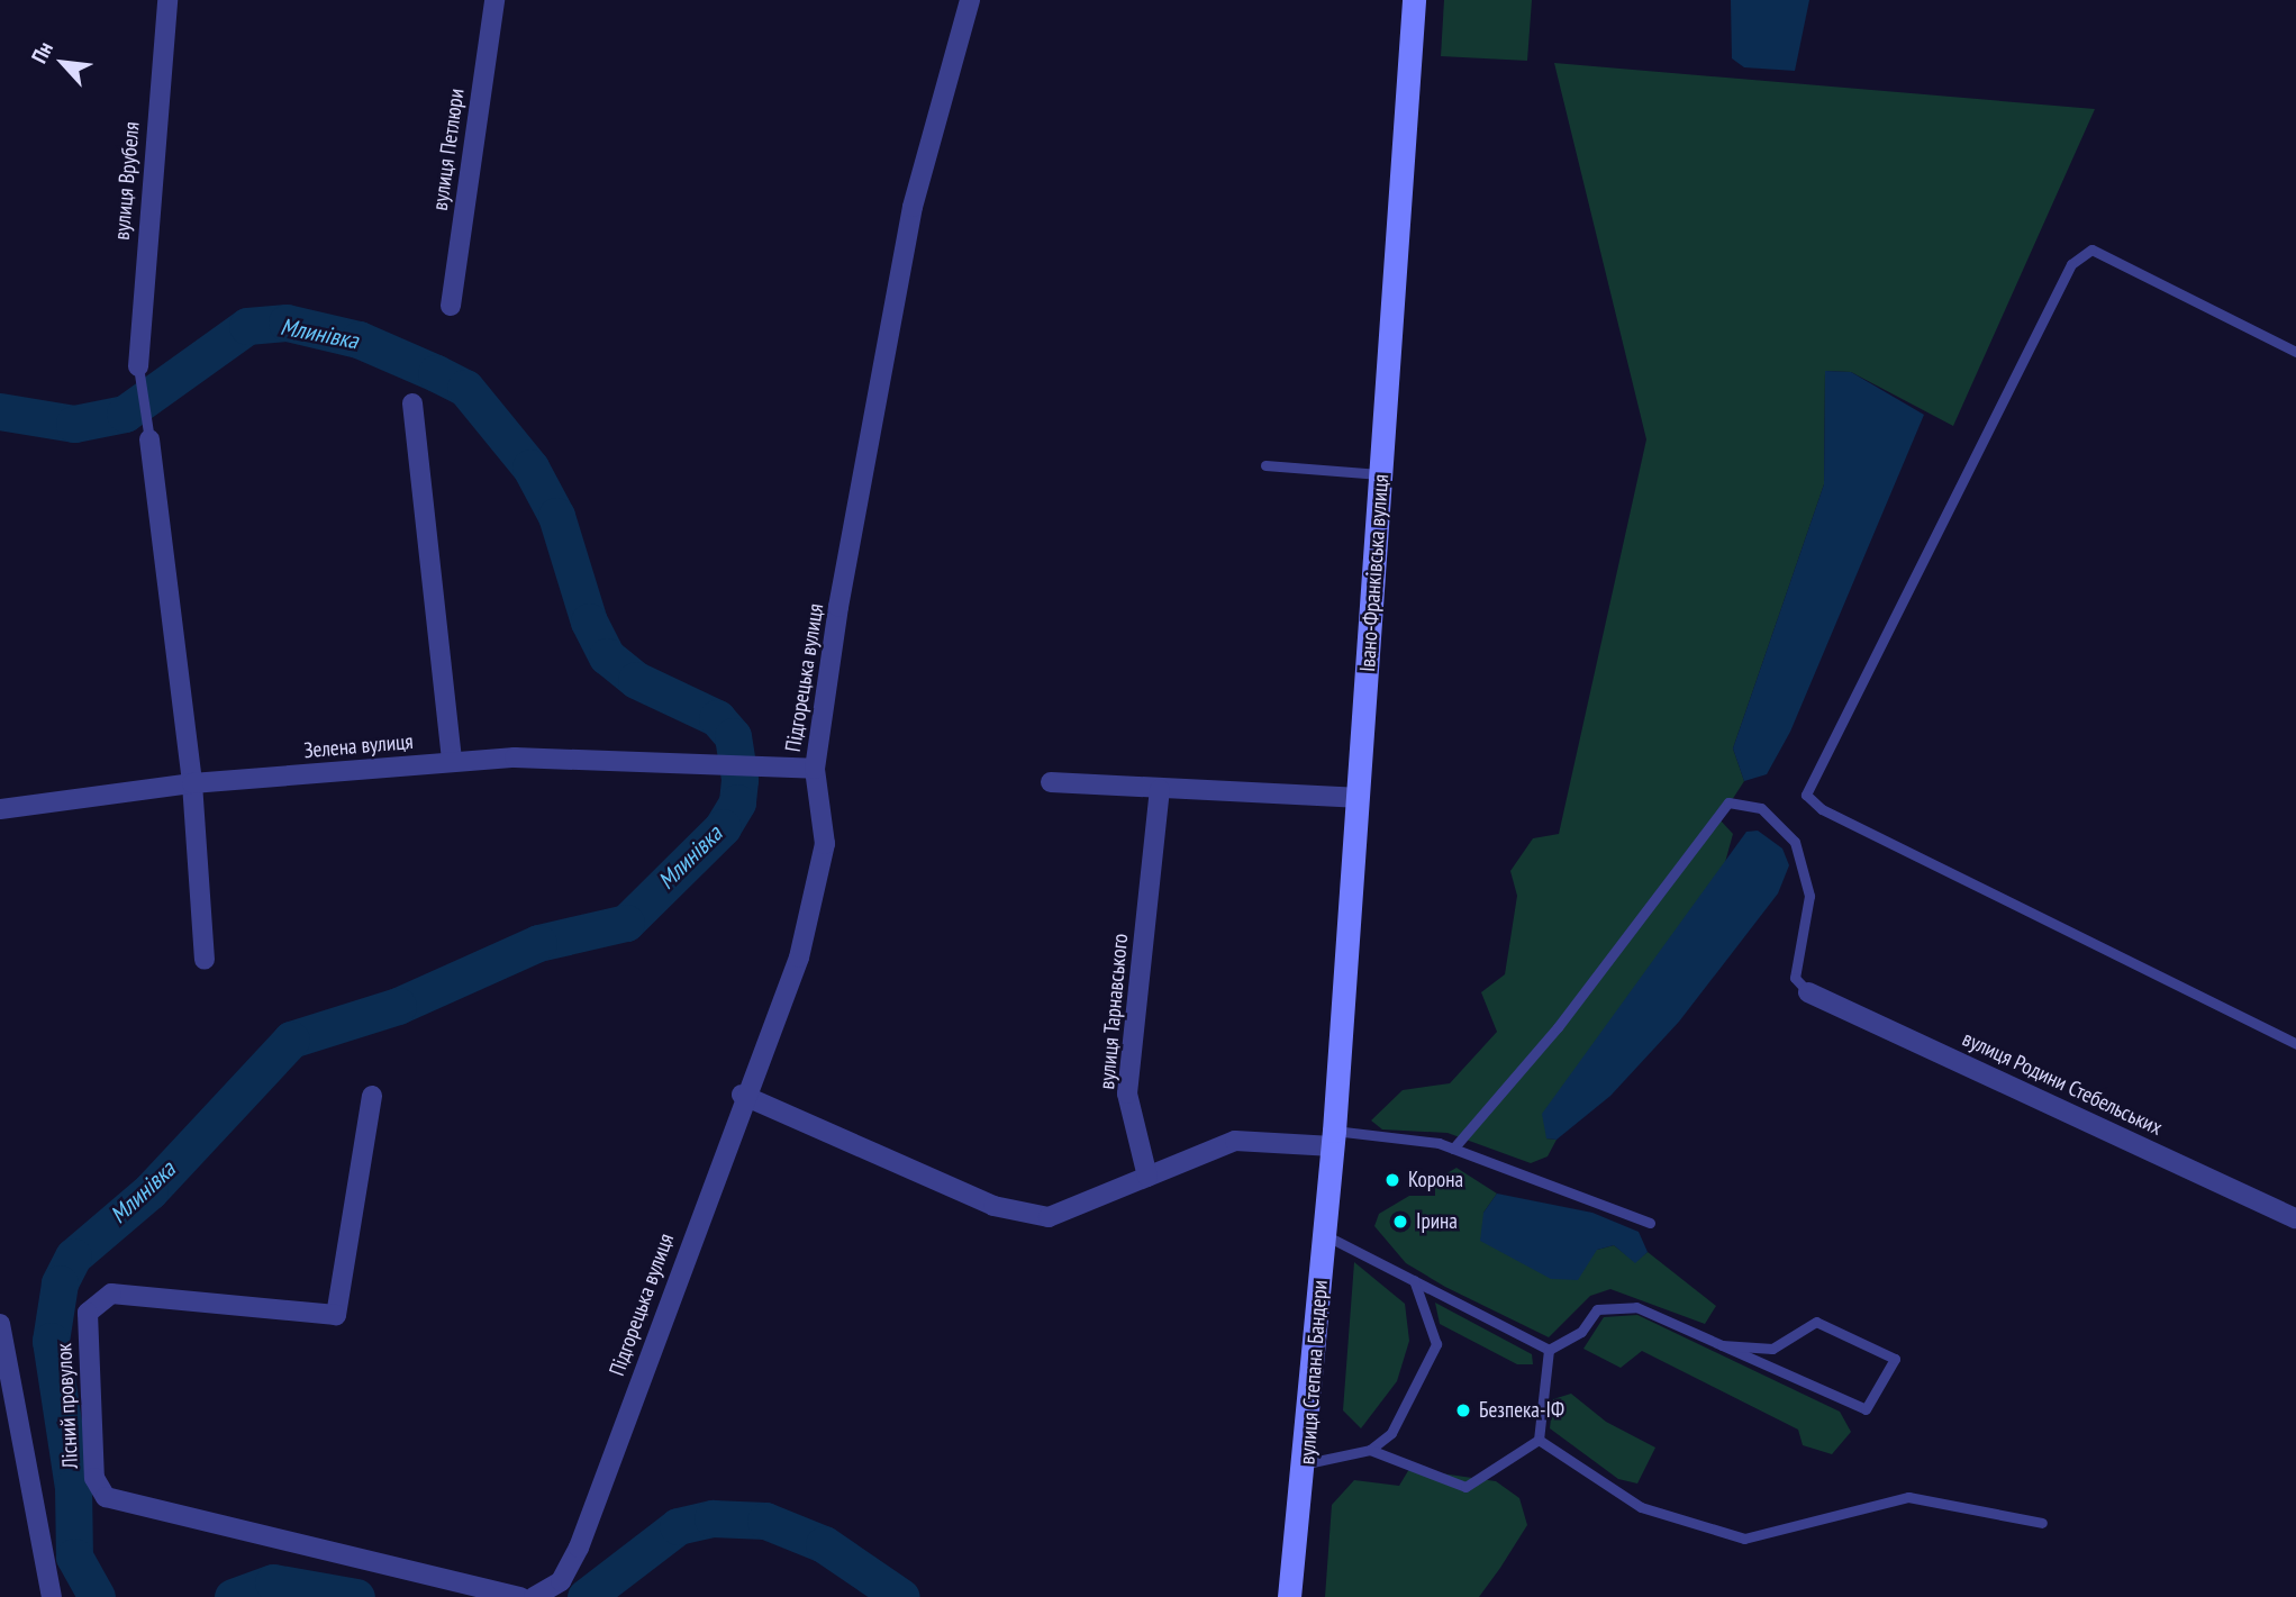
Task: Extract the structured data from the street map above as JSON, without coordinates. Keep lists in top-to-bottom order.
{
  "streets": {
    "main road": ["Івано-Франківська вулиця", "вулиця Степана Бандери"],
    "street": [
      "вулиця Петлюри",
      "вулиця Врубеля",
      "Підгорецька вулиця",
      "Зелена вулиця",
      "вулиця Тарнавського",
      "вулиця Родини Стебельських",
      "Лісний провулок"
    ]
  },
  "crossings": [
    ["Івано-Франківська вулиця", "вулиця Степана Бандери"],
    ["Підгорецька вулиця", "Зелена вулиця"]
  ],
  "water": ["Млинівка"],
  "places": ["Корона", "Ірина", "Безпека-ІФ"],
  "north": "top left"
}
